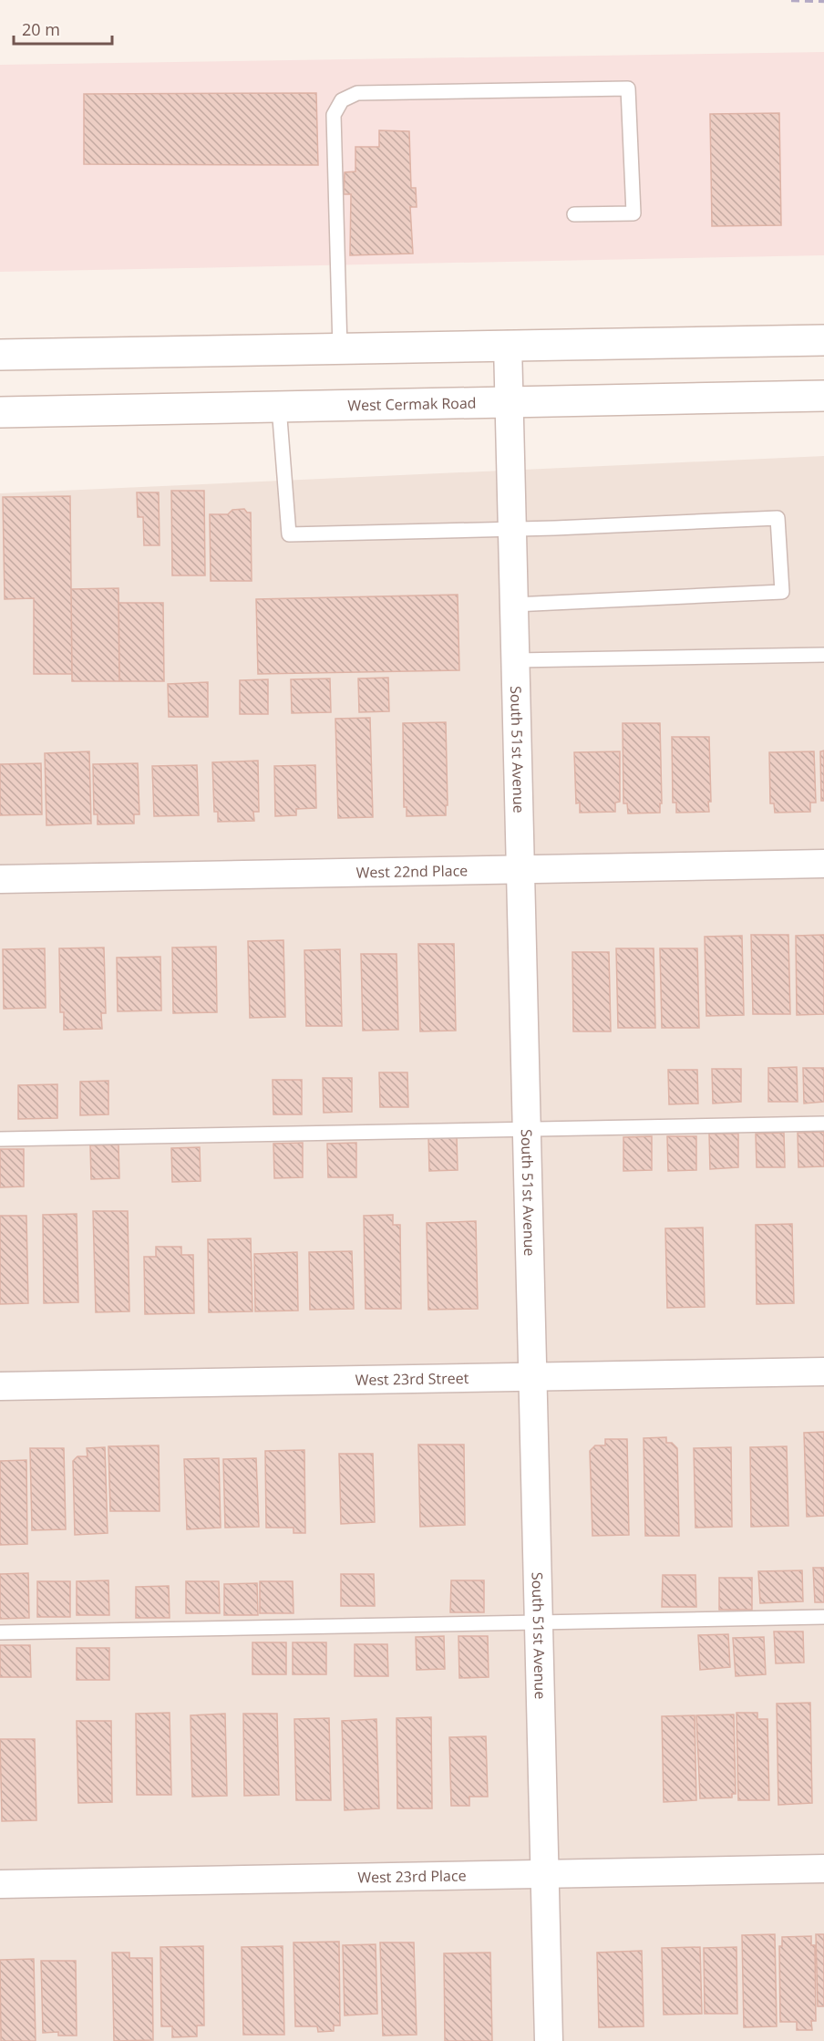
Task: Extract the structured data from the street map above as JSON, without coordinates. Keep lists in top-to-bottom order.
{
  "streets": {
    "main road": ["West Cermak Road"],
    "street": [
      "South 51st Avenue",
      "West 22nd Place",
      "West 23rd Street",
      "West 23rd Place"
    ]
  },
  "crossings": [
    ["West Cermak Road", "South 51st Avenue"],
    ["South 51st Avenue", "West 22nd Place"],
    ["South 51st Avenue", "West 23rd Street"],
    ["South 51st Avenue", "West 23rd Place"]
  ],
  "scale_bar": "20 m"
}
